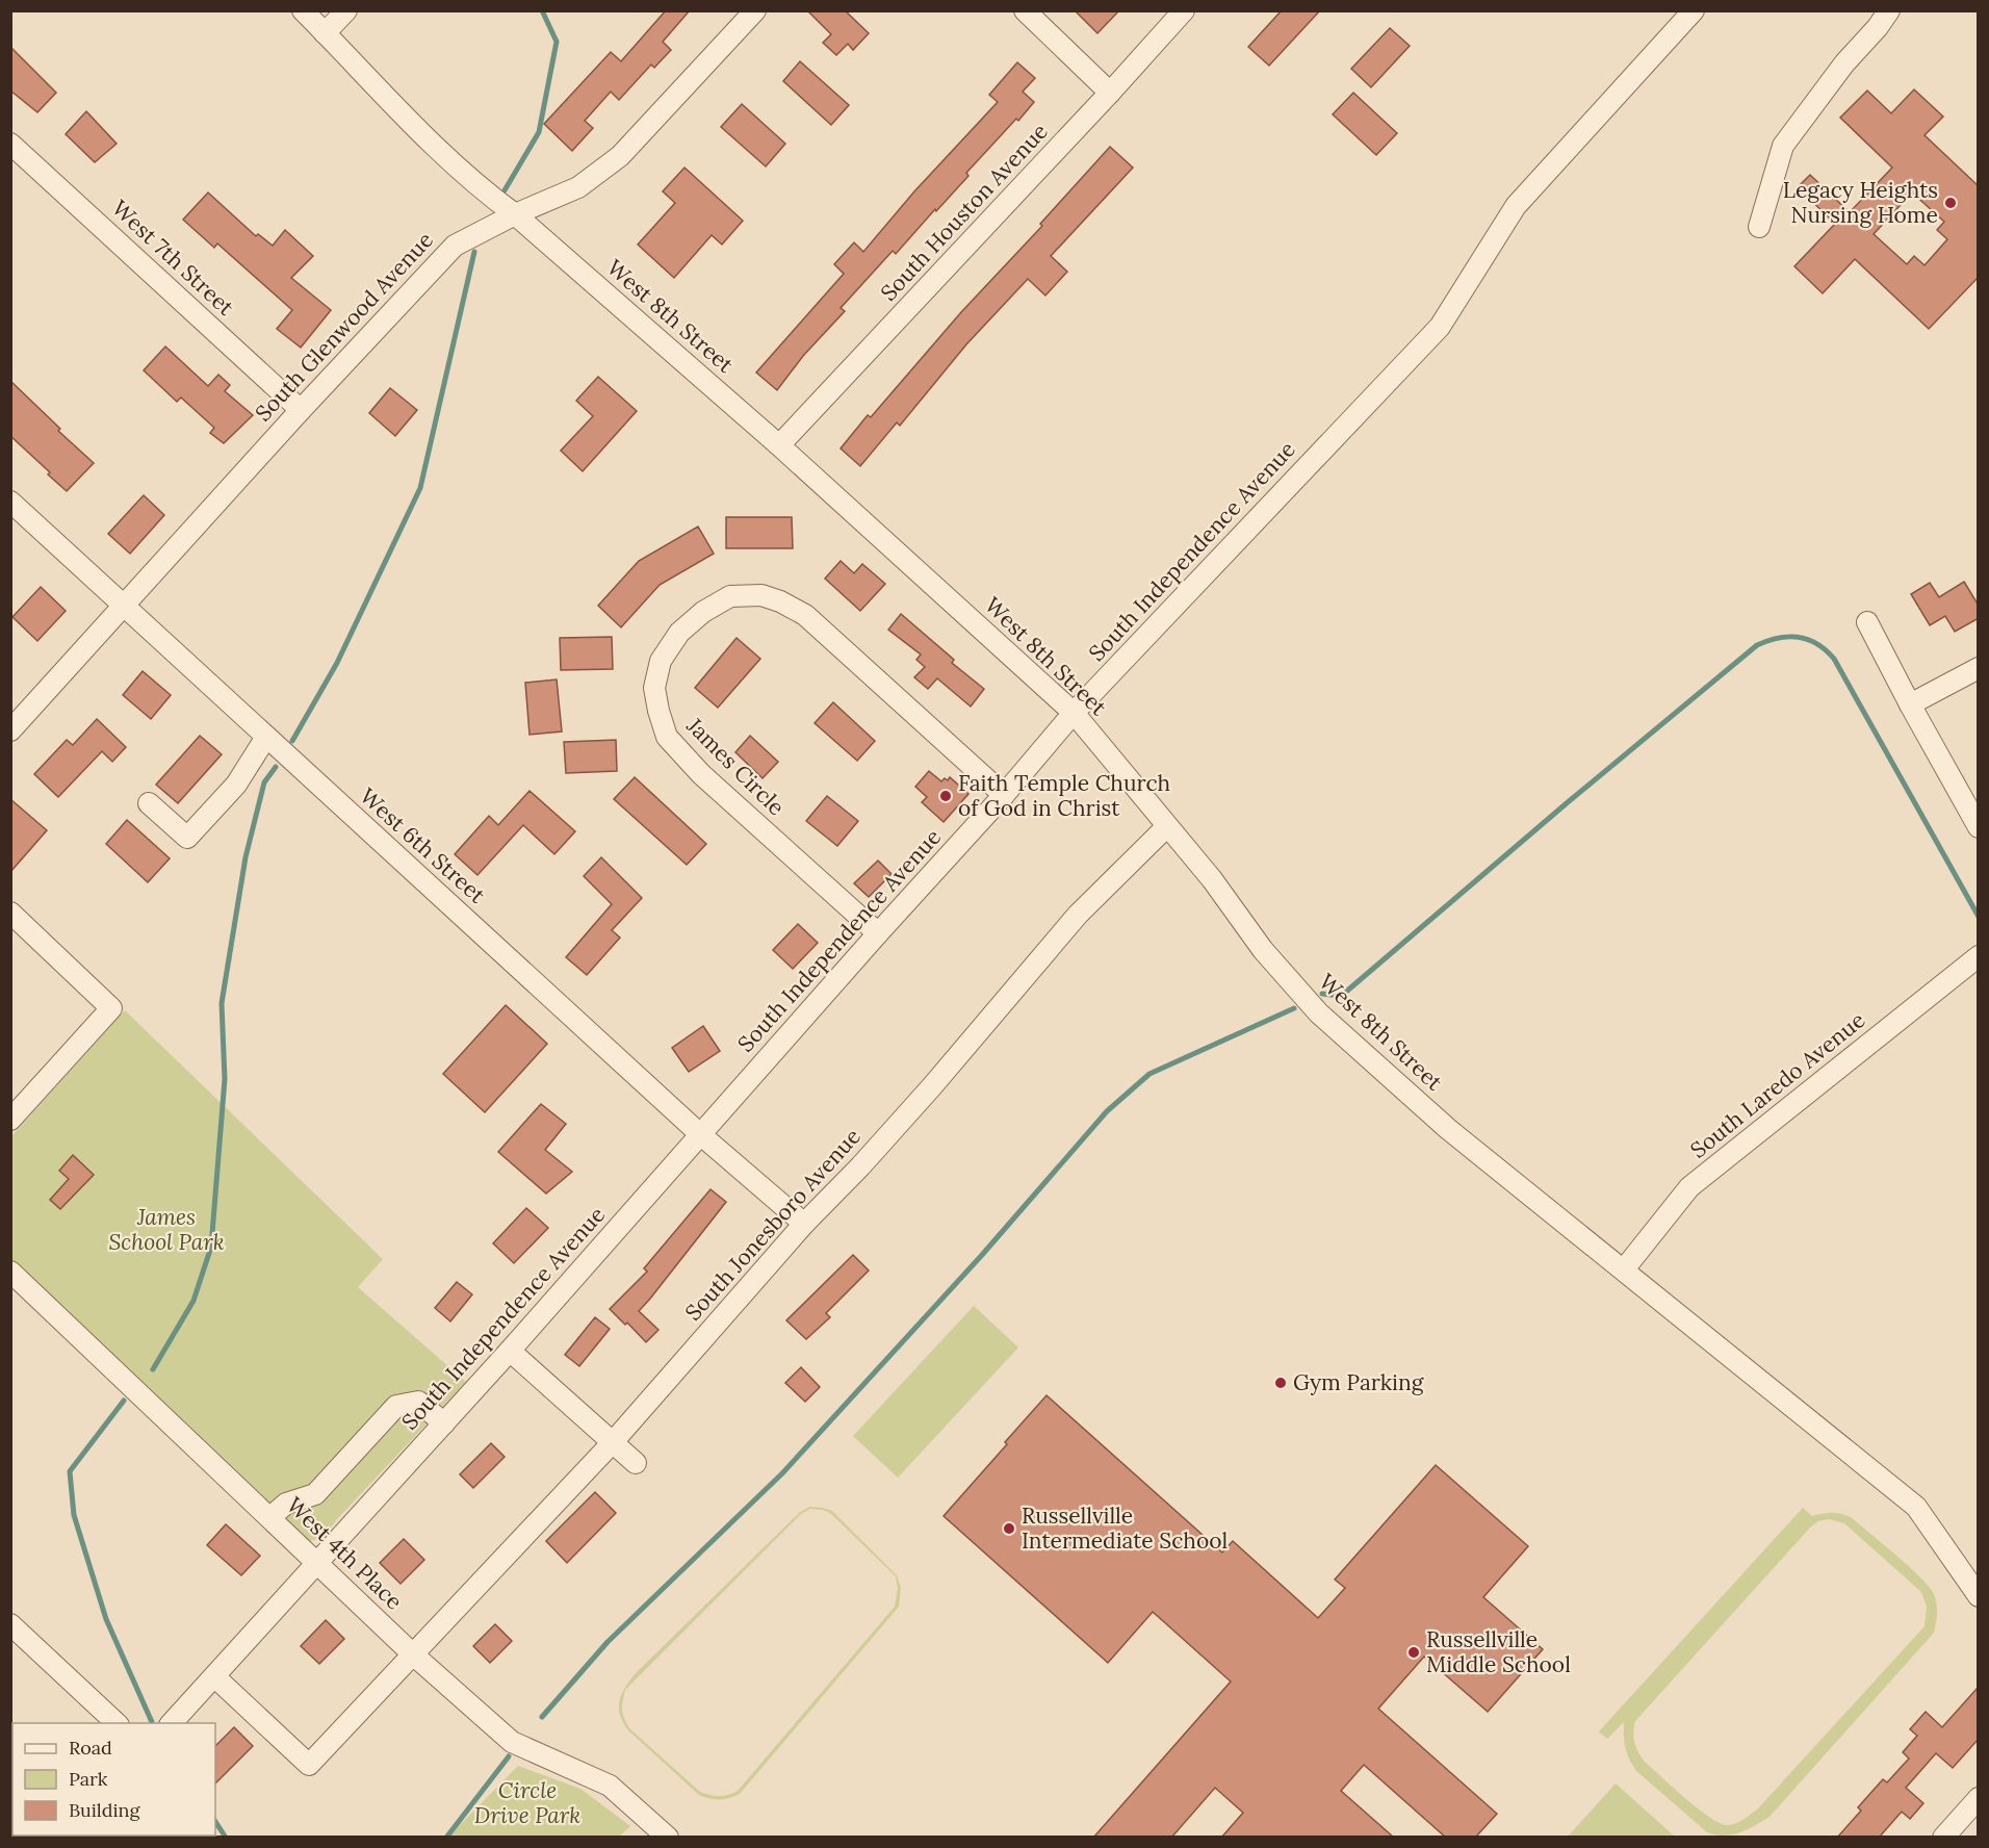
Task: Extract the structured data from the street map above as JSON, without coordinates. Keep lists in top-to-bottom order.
{
  "streets": {
    "street": [
      "South Houston Avenue",
      "West 7th Street",
      "West 8th Street",
      "South Glenwood Avenue",
      "South Independence Avenue",
      "James Circle",
      "West 6th Street",
      "South Laredo Avenue",
      "South Jonesboro Avenue",
      "West 4th Place"
    ]
  },
  "crossings": [
    ["South Houston Avenue", "West 8th Street"],
    ["West 7th Street", "South Glenwood Avenue"],
    ["West 8th Street", "South Glenwood Avenue"],
    ["West 8th Street", "South Independence Avenue"],
    ["West 8th Street", "South Laredo Avenue"],
    ["West 8th Street", "South Jonesboro Avenue"],
    ["South Glenwood Avenue", "West 6th Street"],
    ["South Independence Avenue", "James Circle"],
    ["South Independence Avenue", "West 6th Street"],
    ["South Independence Avenue", "West 4th Place"],
    ["West 6th Street", "South Jonesboro Avenue"],
    ["South Jonesboro Avenue", "West 4th Place"]
  ],
  "parks": ["James School Park", "Circle Drive Park"],
  "places": [
    "Legacy Heights Nursing Home",
    "Faith Temple Church of God in Christ",
    "Gym Parking",
    "Russellville Intermediate School",
    "Russellville Middle School"
  ],
  "legend": ["Road", "Park", "Building"]
}
